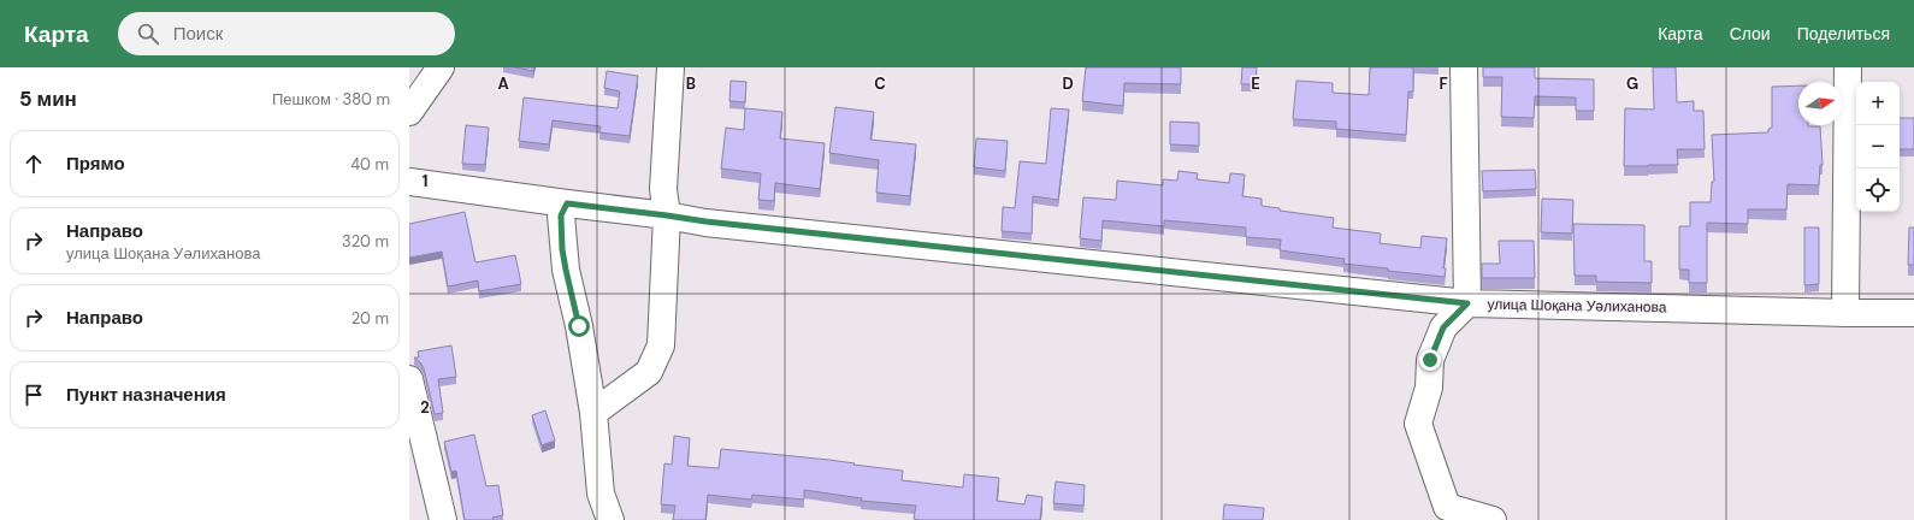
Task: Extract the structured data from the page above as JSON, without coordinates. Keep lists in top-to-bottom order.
{
  "streets": {
    "street": ["улица Шоқана Уәлиханова"]
  },
  "north": "right",
  "page": {
    "header": "Карта",
    "search": "Поиск",
    "nav": ["Карта", "Слои", "Поделиться"],
    "heading": ["5 мин", "Пешком · 380 m"],
    "map_buttons": ["+", "−"],
    "list": [
      ["Прямо", "40 m"],
      ["Направо", "улица Шоқана Уәлиханова", "320 m"],
      ["Направо", "20 m"],
      "Пункт назначения"
    ]
  },
  "grid": {
    "columns": [
      "A",
      "B",
      "C",
      "D",
      "E",
      "F",
      "G"
    ],
    "rows": ["1", "2"]
  }
}
